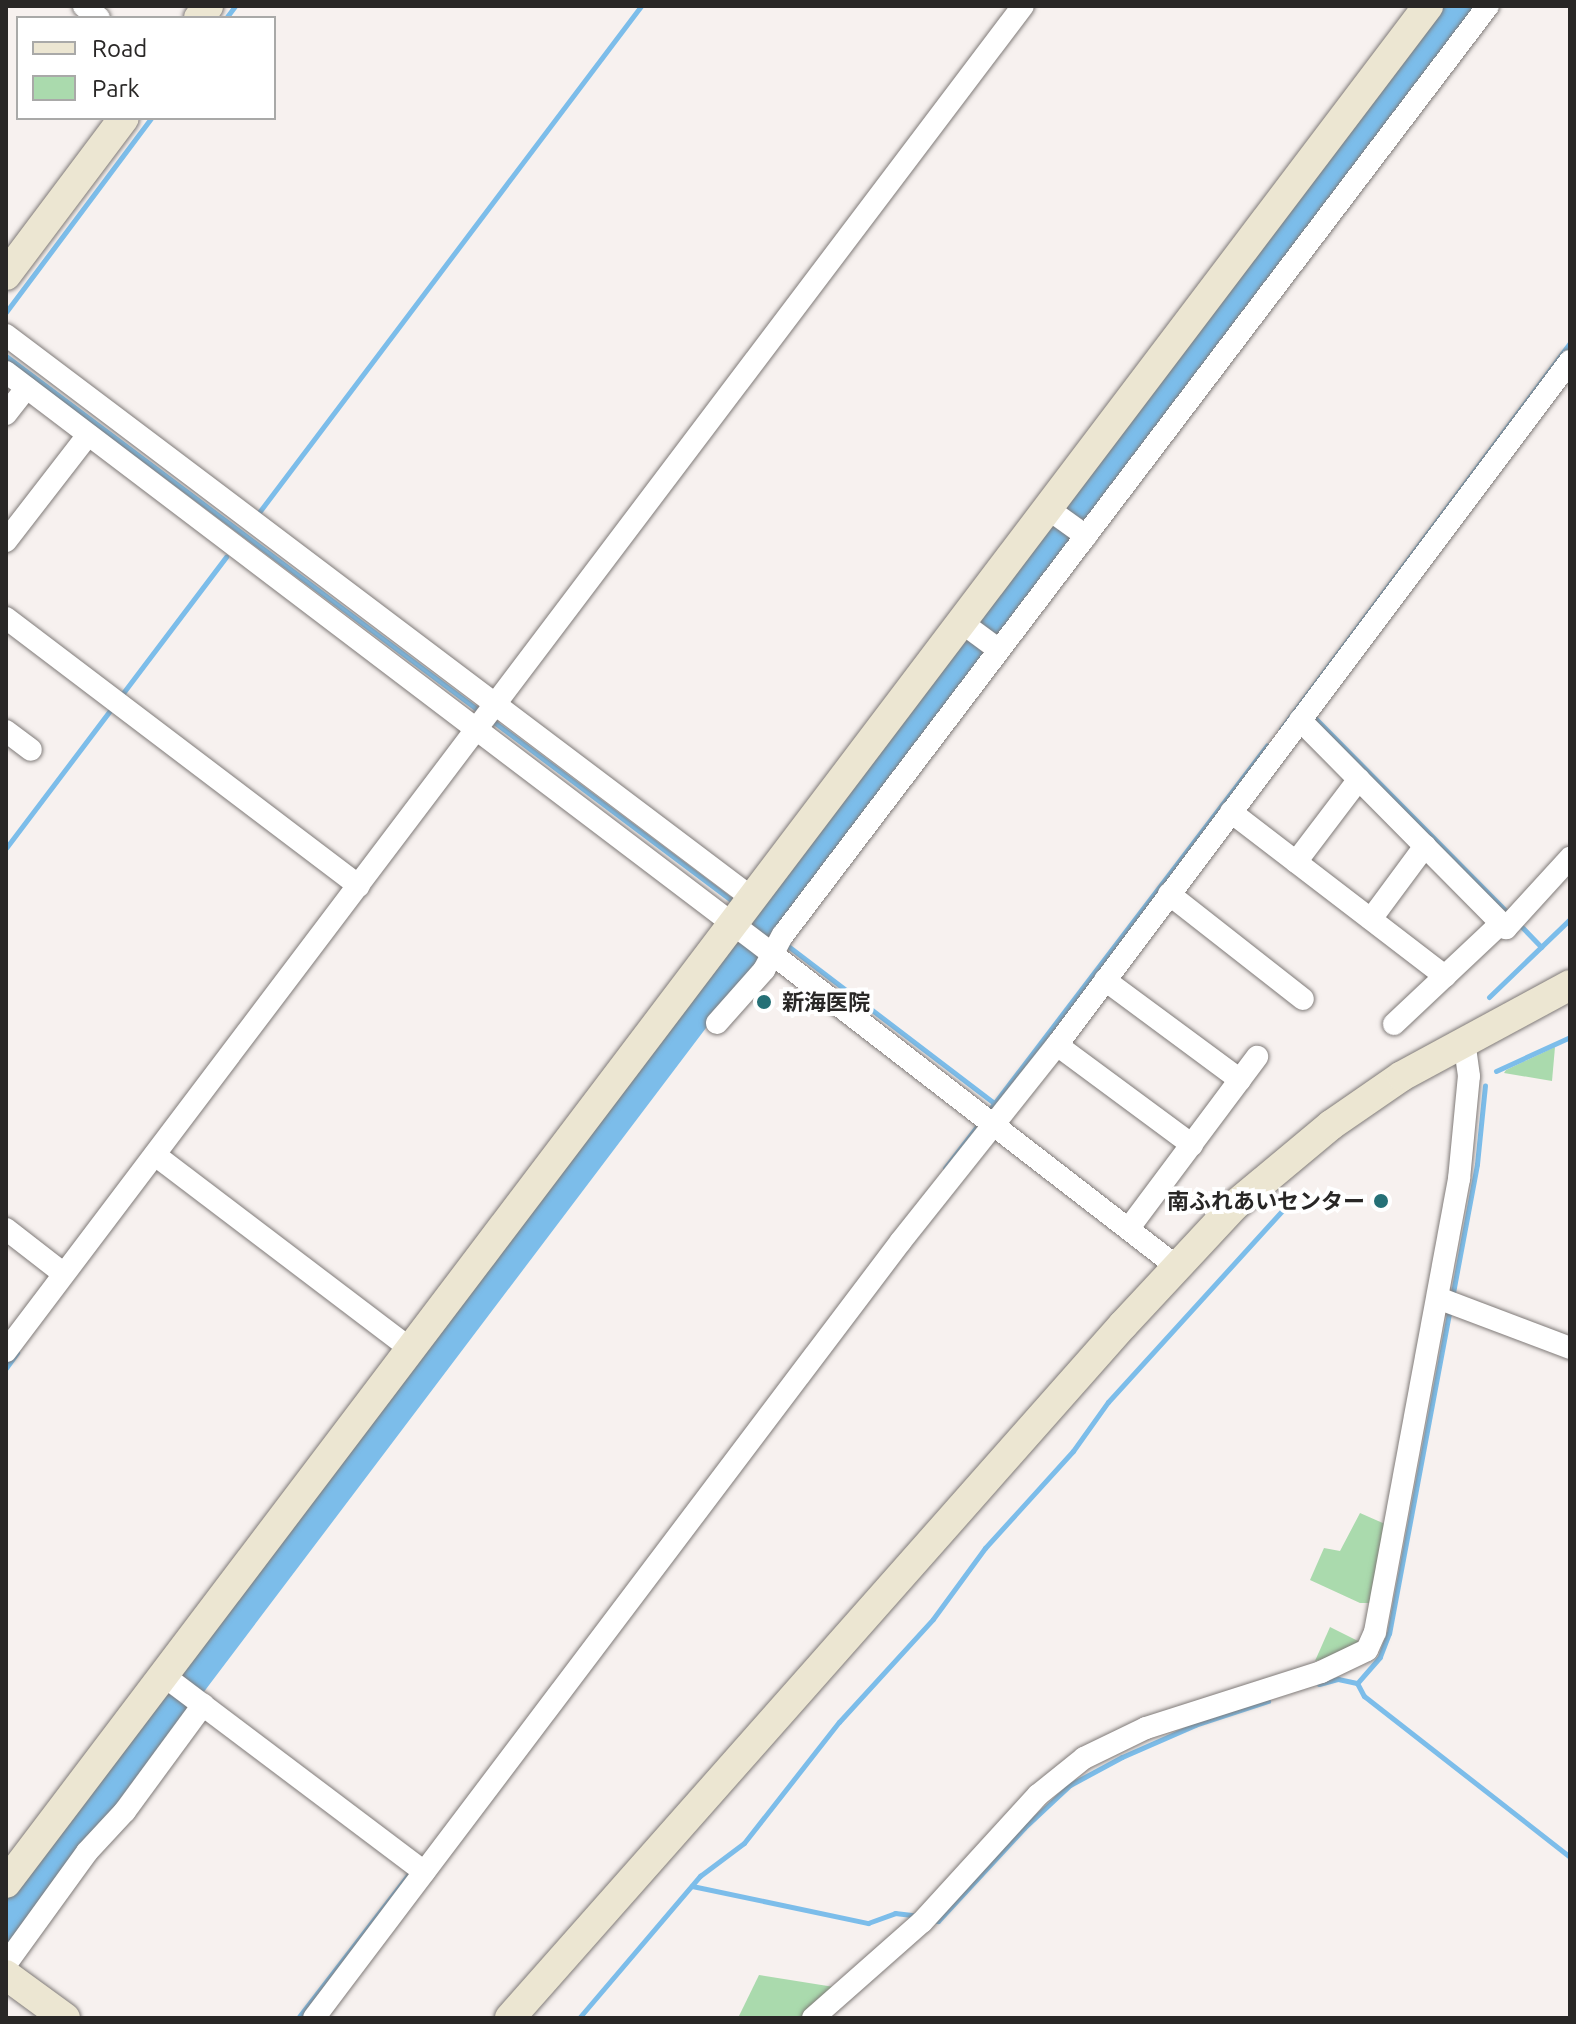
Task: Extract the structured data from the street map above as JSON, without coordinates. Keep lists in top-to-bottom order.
{
  "places": ["新海医院", "南ふれあいセンター"],
  "legend": ["Road", "Park"]
}
